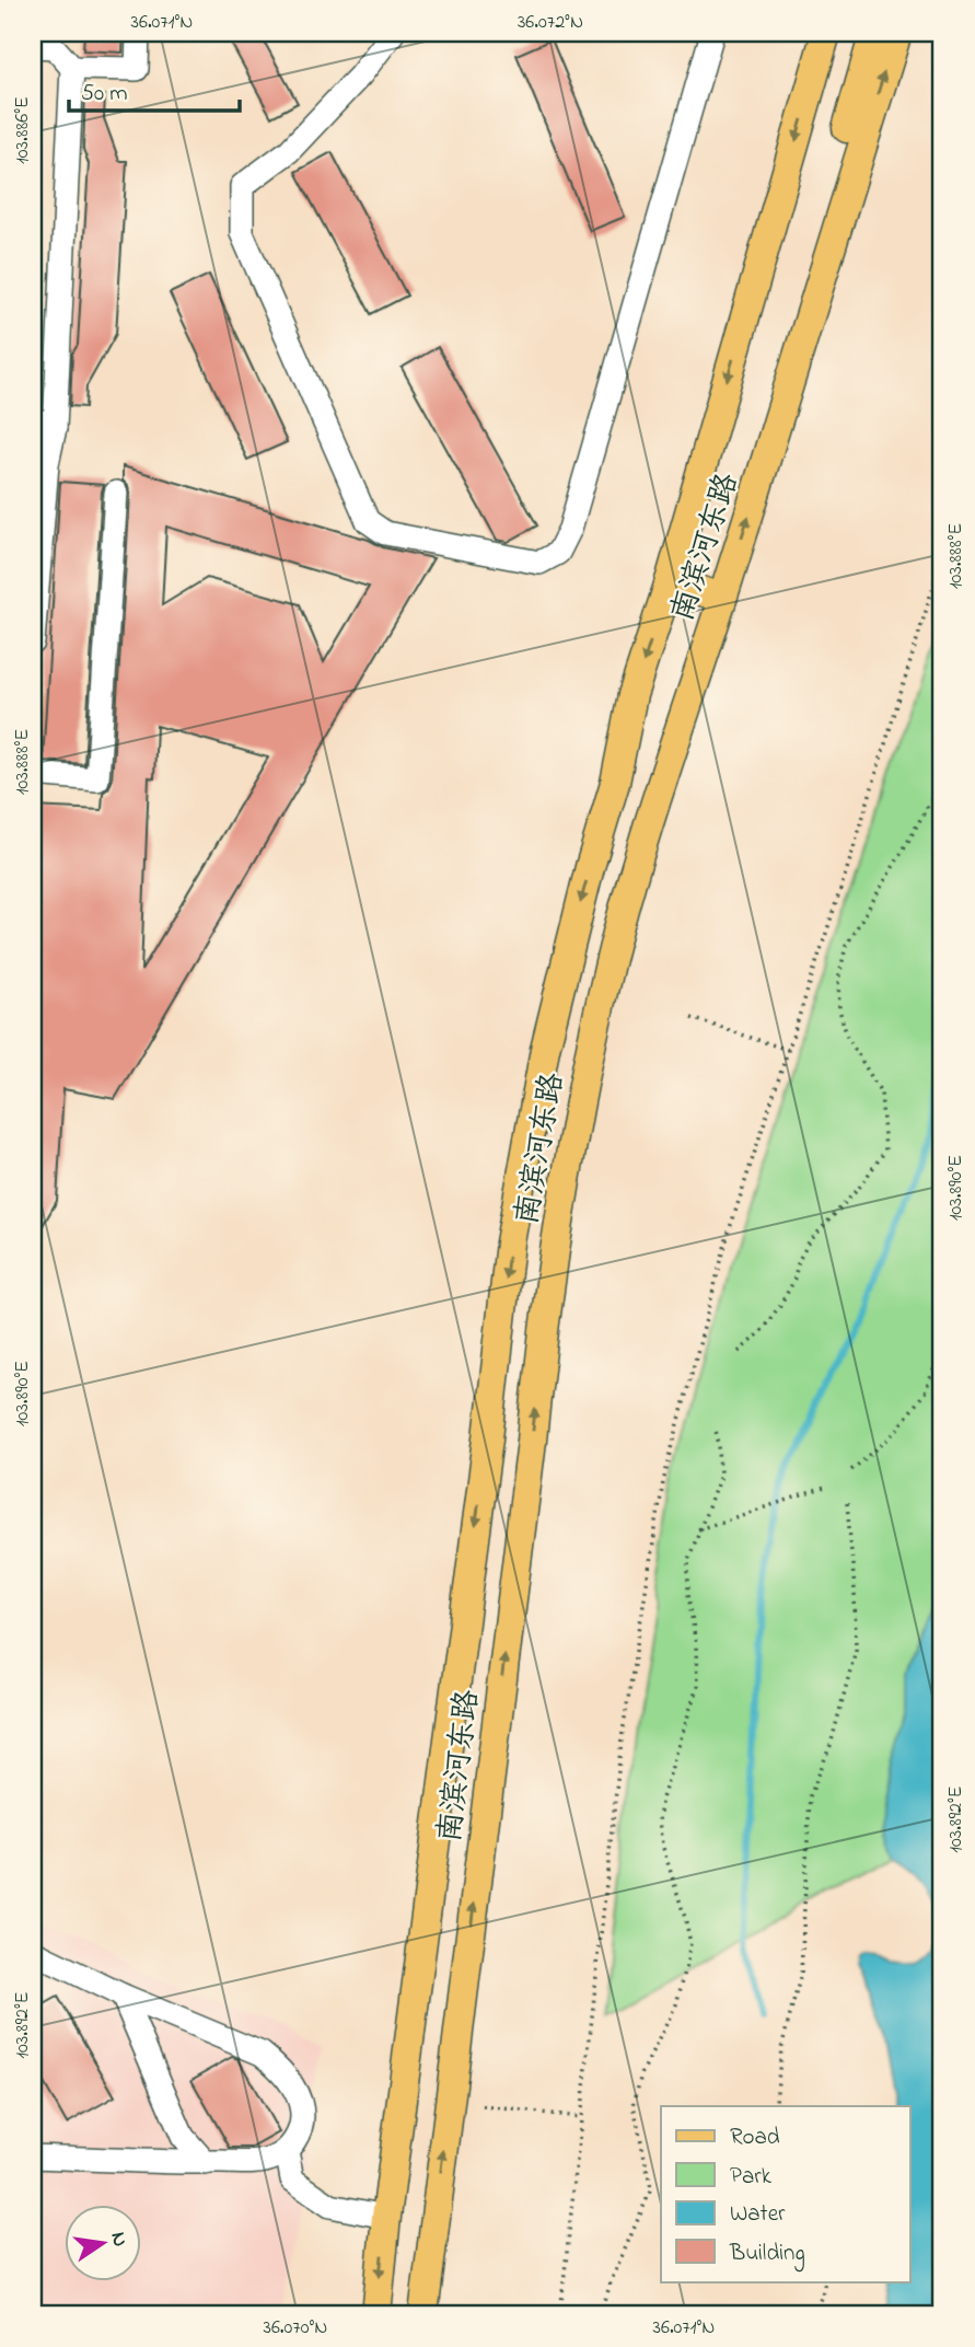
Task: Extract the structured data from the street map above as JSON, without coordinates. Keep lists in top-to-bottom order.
{
  "streets": {
    "main road": ["南滨河东路"]
  },
  "legend": [
    "Road",
    "Park",
    "Water",
    "Building"
  ],
  "scale_bar": "50 m",
  "north": "right",
  "coordinates": [
    "36.071°N",
    "36.072°N",
    "103.886°E",
    "103.888°E",
    "103.890°E",
    "103.892°E",
    "36.070°N"
  ]
}
